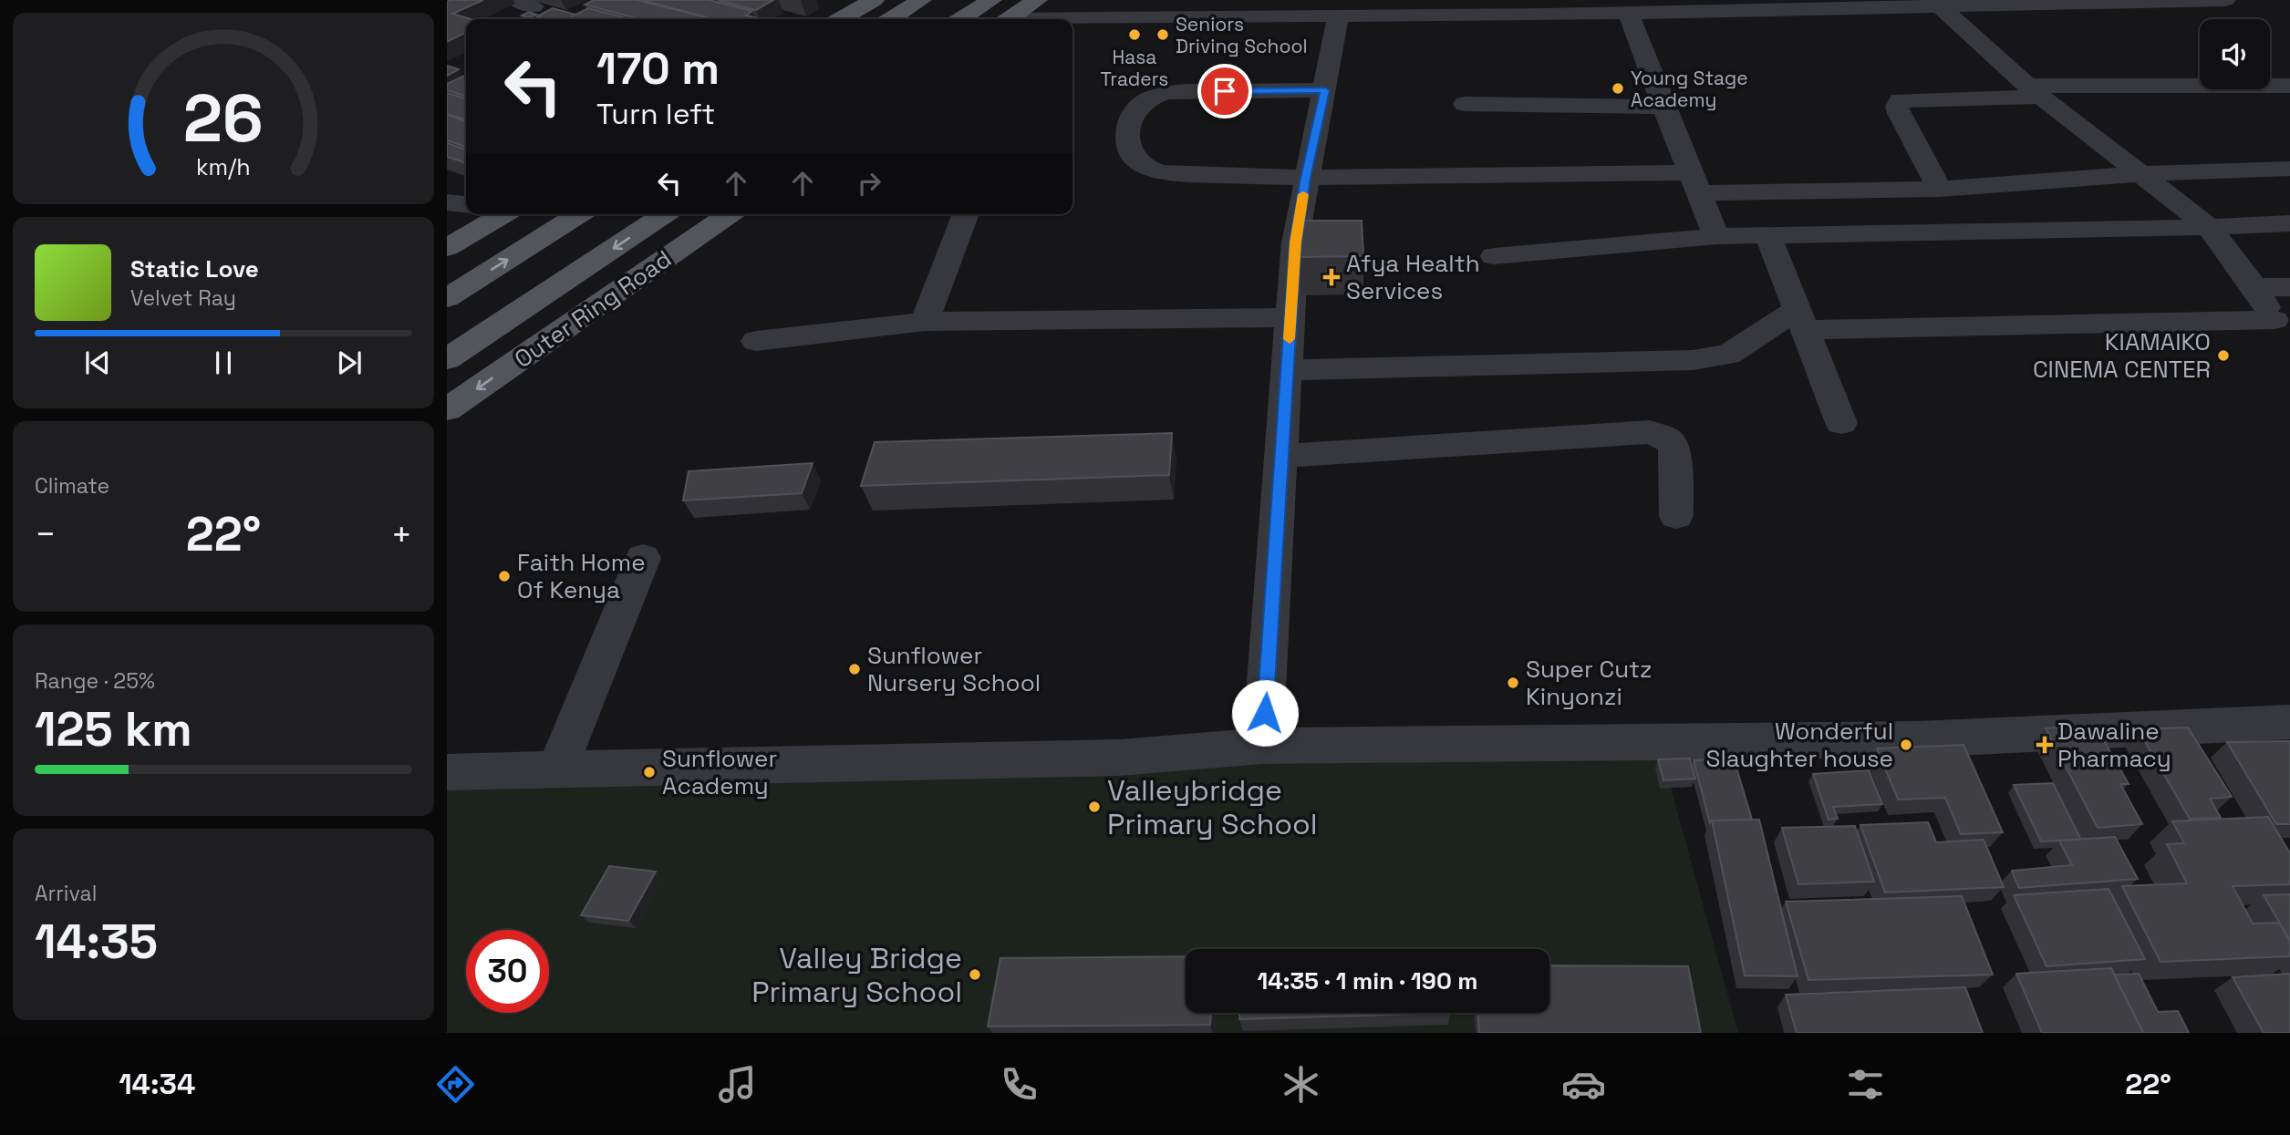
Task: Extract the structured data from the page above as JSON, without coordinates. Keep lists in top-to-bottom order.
{
  "streets": {
    "main road": ["Outer Ring Road"]
  },
  "places": {
    "other": [
      "Hasa Traders",
      "Seniors Driving School",
      "Young Stage Academy",
      "KIAMAIKO CINEMA CENTER",
      "Faith Home Of Kenya",
      "Sunflower Nursery School",
      "Super Cutz Kinyonzi",
      "Wonderful Slaughter house",
      "Sunflower Academy",
      "Valleybridge Primary School",
      "Valley Bridge Primary School"
    ],
    "health": ["Afya Health Services", "Dawaline Pharmacy"]
  },
  "page": {
    "turn": ["170 m", "Turn left"],
    "song": ["Static Love", "Velvet Ray"],
    "tile": [
      "Climate",
      ["Range · 25%", "125 km"],
      ["Arrival", "14:35"]
    ],
    "heat": ["−", "22°", "+"],
    "limit": "30",
    "trip": "14:35 · 1 min · 190 m",
    "tabs": ["14:34", "22°"],
    "gauge": ["26", "km/h"]
  }
}
